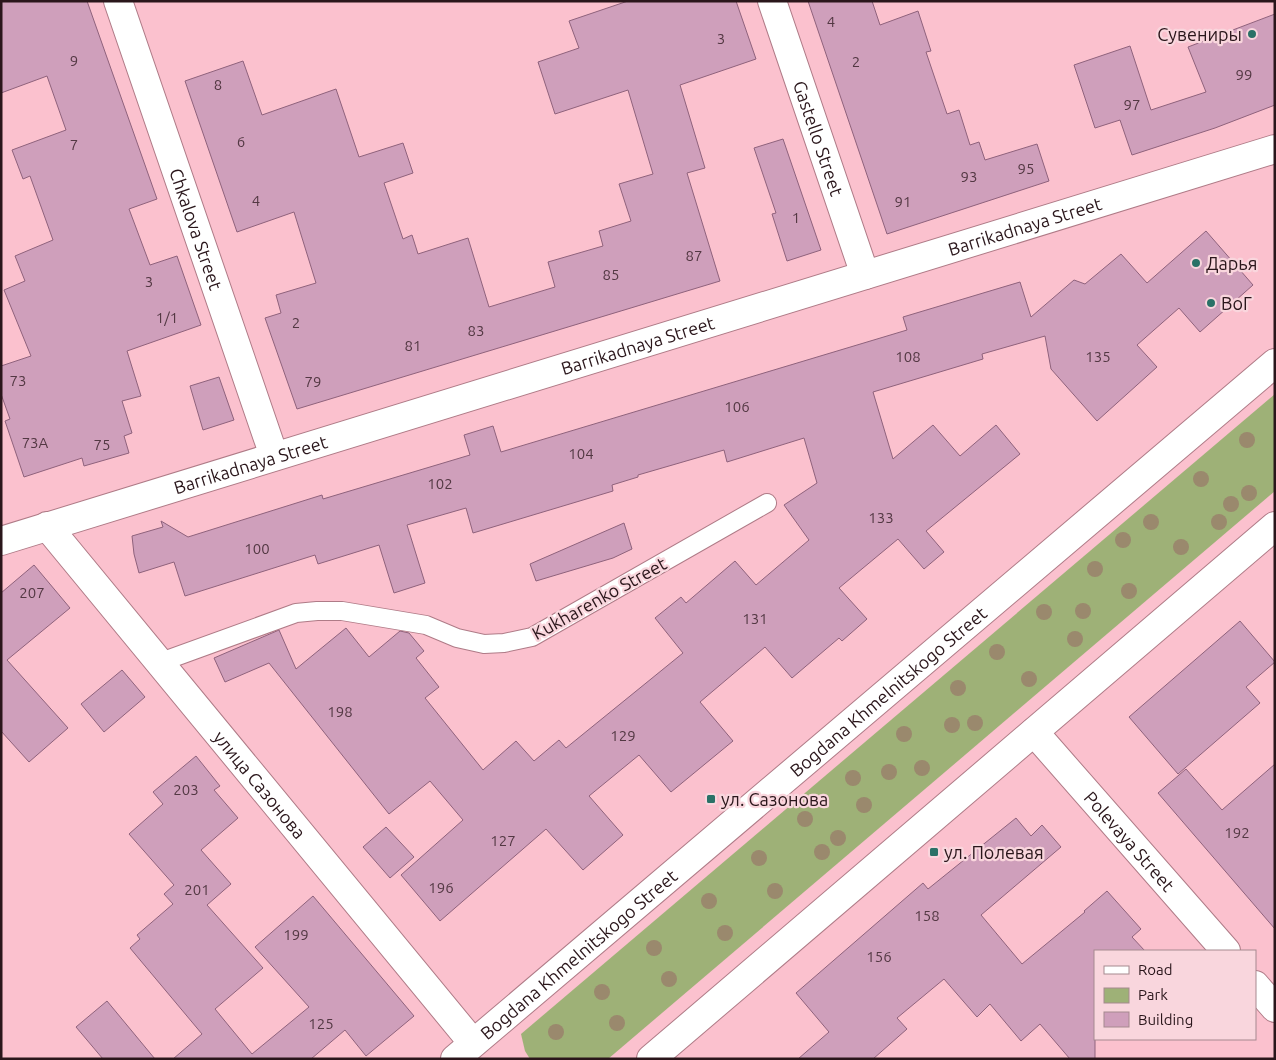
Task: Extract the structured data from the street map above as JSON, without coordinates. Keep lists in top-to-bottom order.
{
  "streets": {
    "street": [
      "Gastello Street",
      "Barrikadnaya Street",
      "Chkalova Street",
      "Bogdana Khmelnitskogo Street",
      "улица Сазонова",
      "Polevaya Street"
    ],
    "lane": ["Kukharenko Street"]
  },
  "crossings": [
    ["Gastello Street", "Barrikadnaya Street"],
    ["Barrikadnaya Street", "Chkalova Street"],
    ["Barrikadnaya Street", "улица Сазонова"],
    ["Kukharenko Street", "улица Сазонова"],
    ["Bogdana Khmelnitskogo Street", "улица Сазонова"]
  ],
  "places": {
    "other": ["Сувениры", "Дарья", "ВоГ"],
    "transit": ["ул. Сазонова", "ул. Полевая"]
  },
  "house_numbers": [
    "4",
    "3",
    "9",
    "2",
    "99",
    "8",
    "97",
    "6",
    "7",
    "95",
    "93",
    "4",
    "91",
    "1",
    "87",
    "85",
    "3",
    "1/1",
    "2",
    "83",
    "81",
    "108",
    "135",
    "73",
    "79",
    "106",
    "73А",
    "75",
    "104",
    "102",
    "133",
    "100",
    "207",
    "131",
    "198",
    "129",
    "203",
    "192",
    "127",
    "196",
    "201",
    "158",
    "199",
    "156",
    "125"
  ],
  "legend": ["Road", "Park", "Building"]
}
